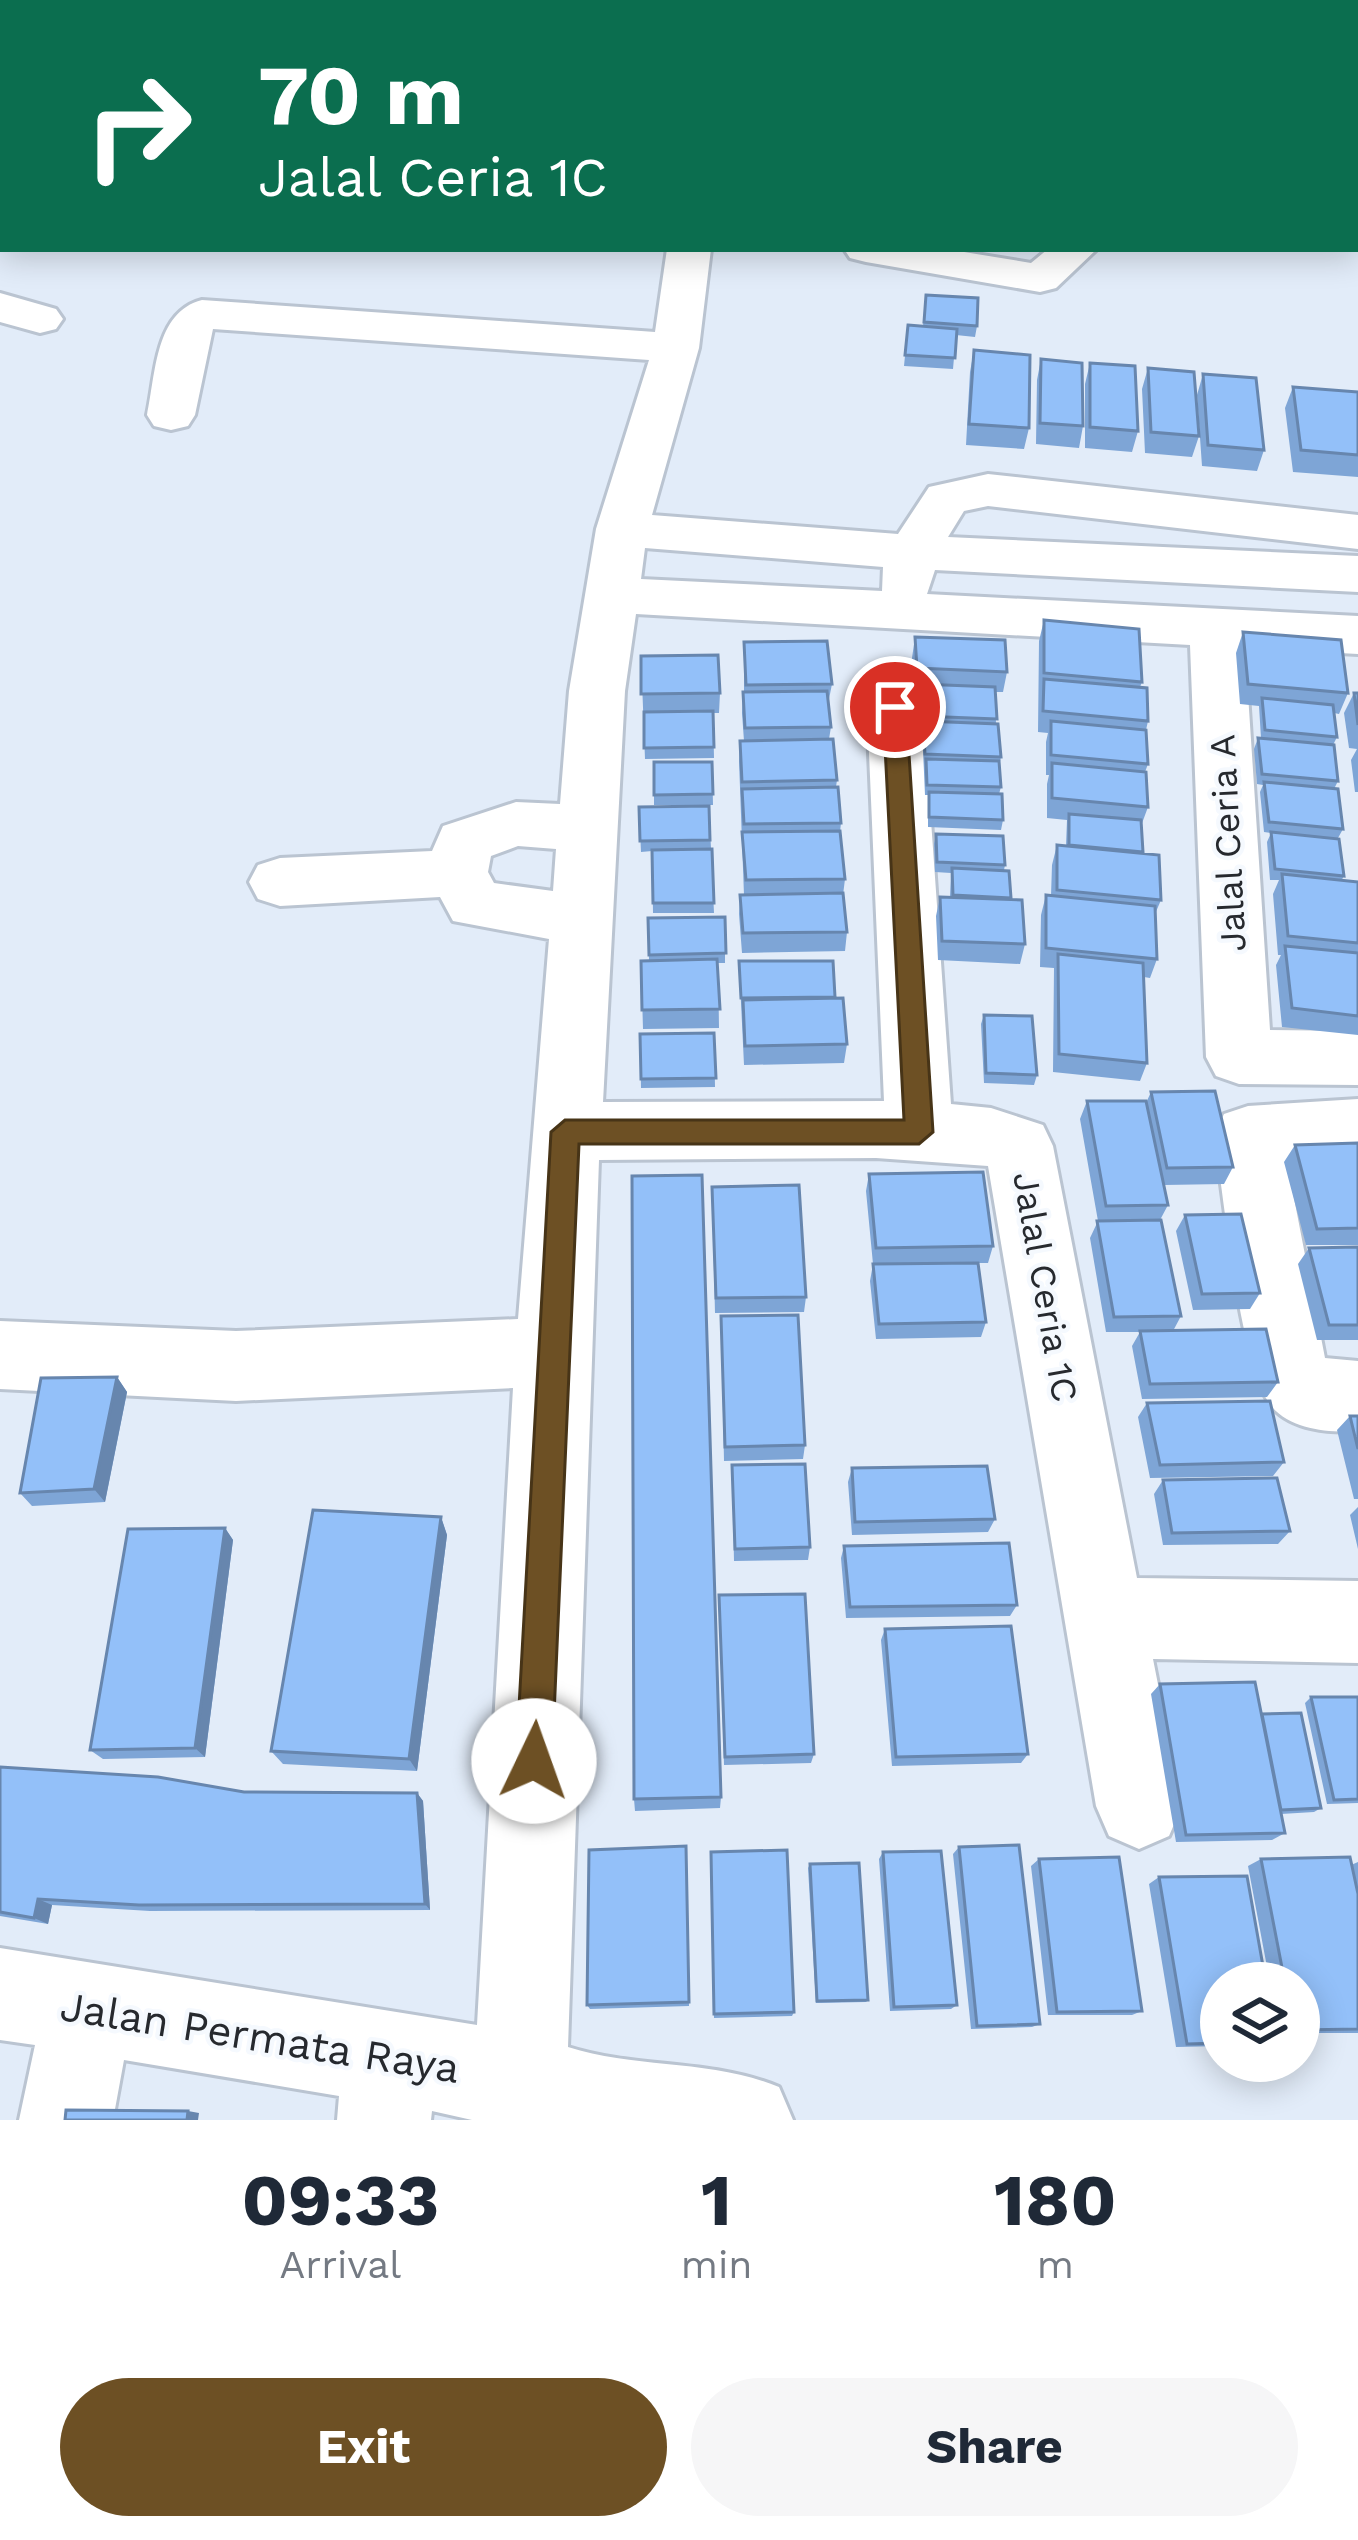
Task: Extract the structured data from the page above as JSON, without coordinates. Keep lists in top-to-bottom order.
{
  "streets": {
    "street": ["Jalal Ceria A", "Jalal Ceria 1C", "Jalan Permata Raya"]
  },
  "page": {
    "turn": ["70 m", "Jalal Ceria 1C"],
    "eta": [
      "09:33",
      "Arrival",
      "1",
      "min",
      "180",
      "m"
    ],
    "buttons": ["Exit", "Share"]
  }
}
